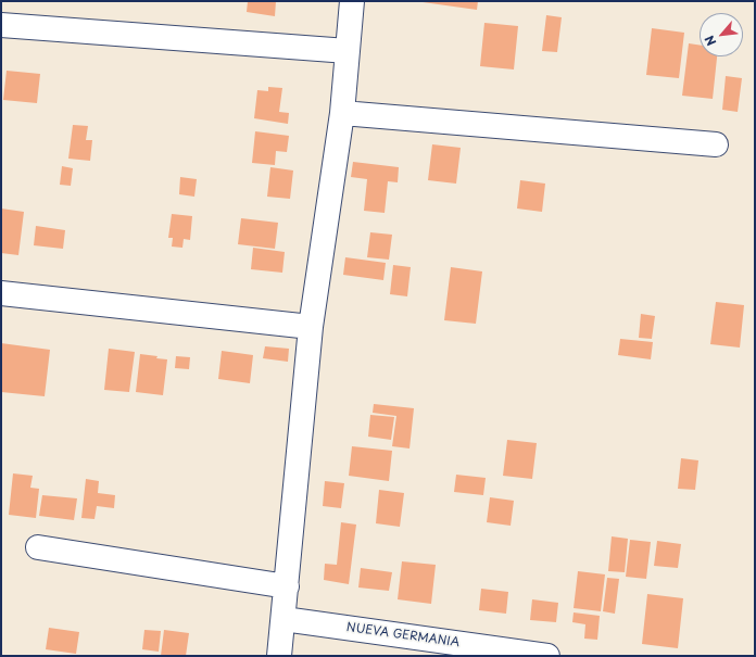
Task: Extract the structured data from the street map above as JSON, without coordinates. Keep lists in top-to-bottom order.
{
  "streets": {
    "street": ["NUEVA GERMANIA"]
  },
  "north": "bottom left"
}
